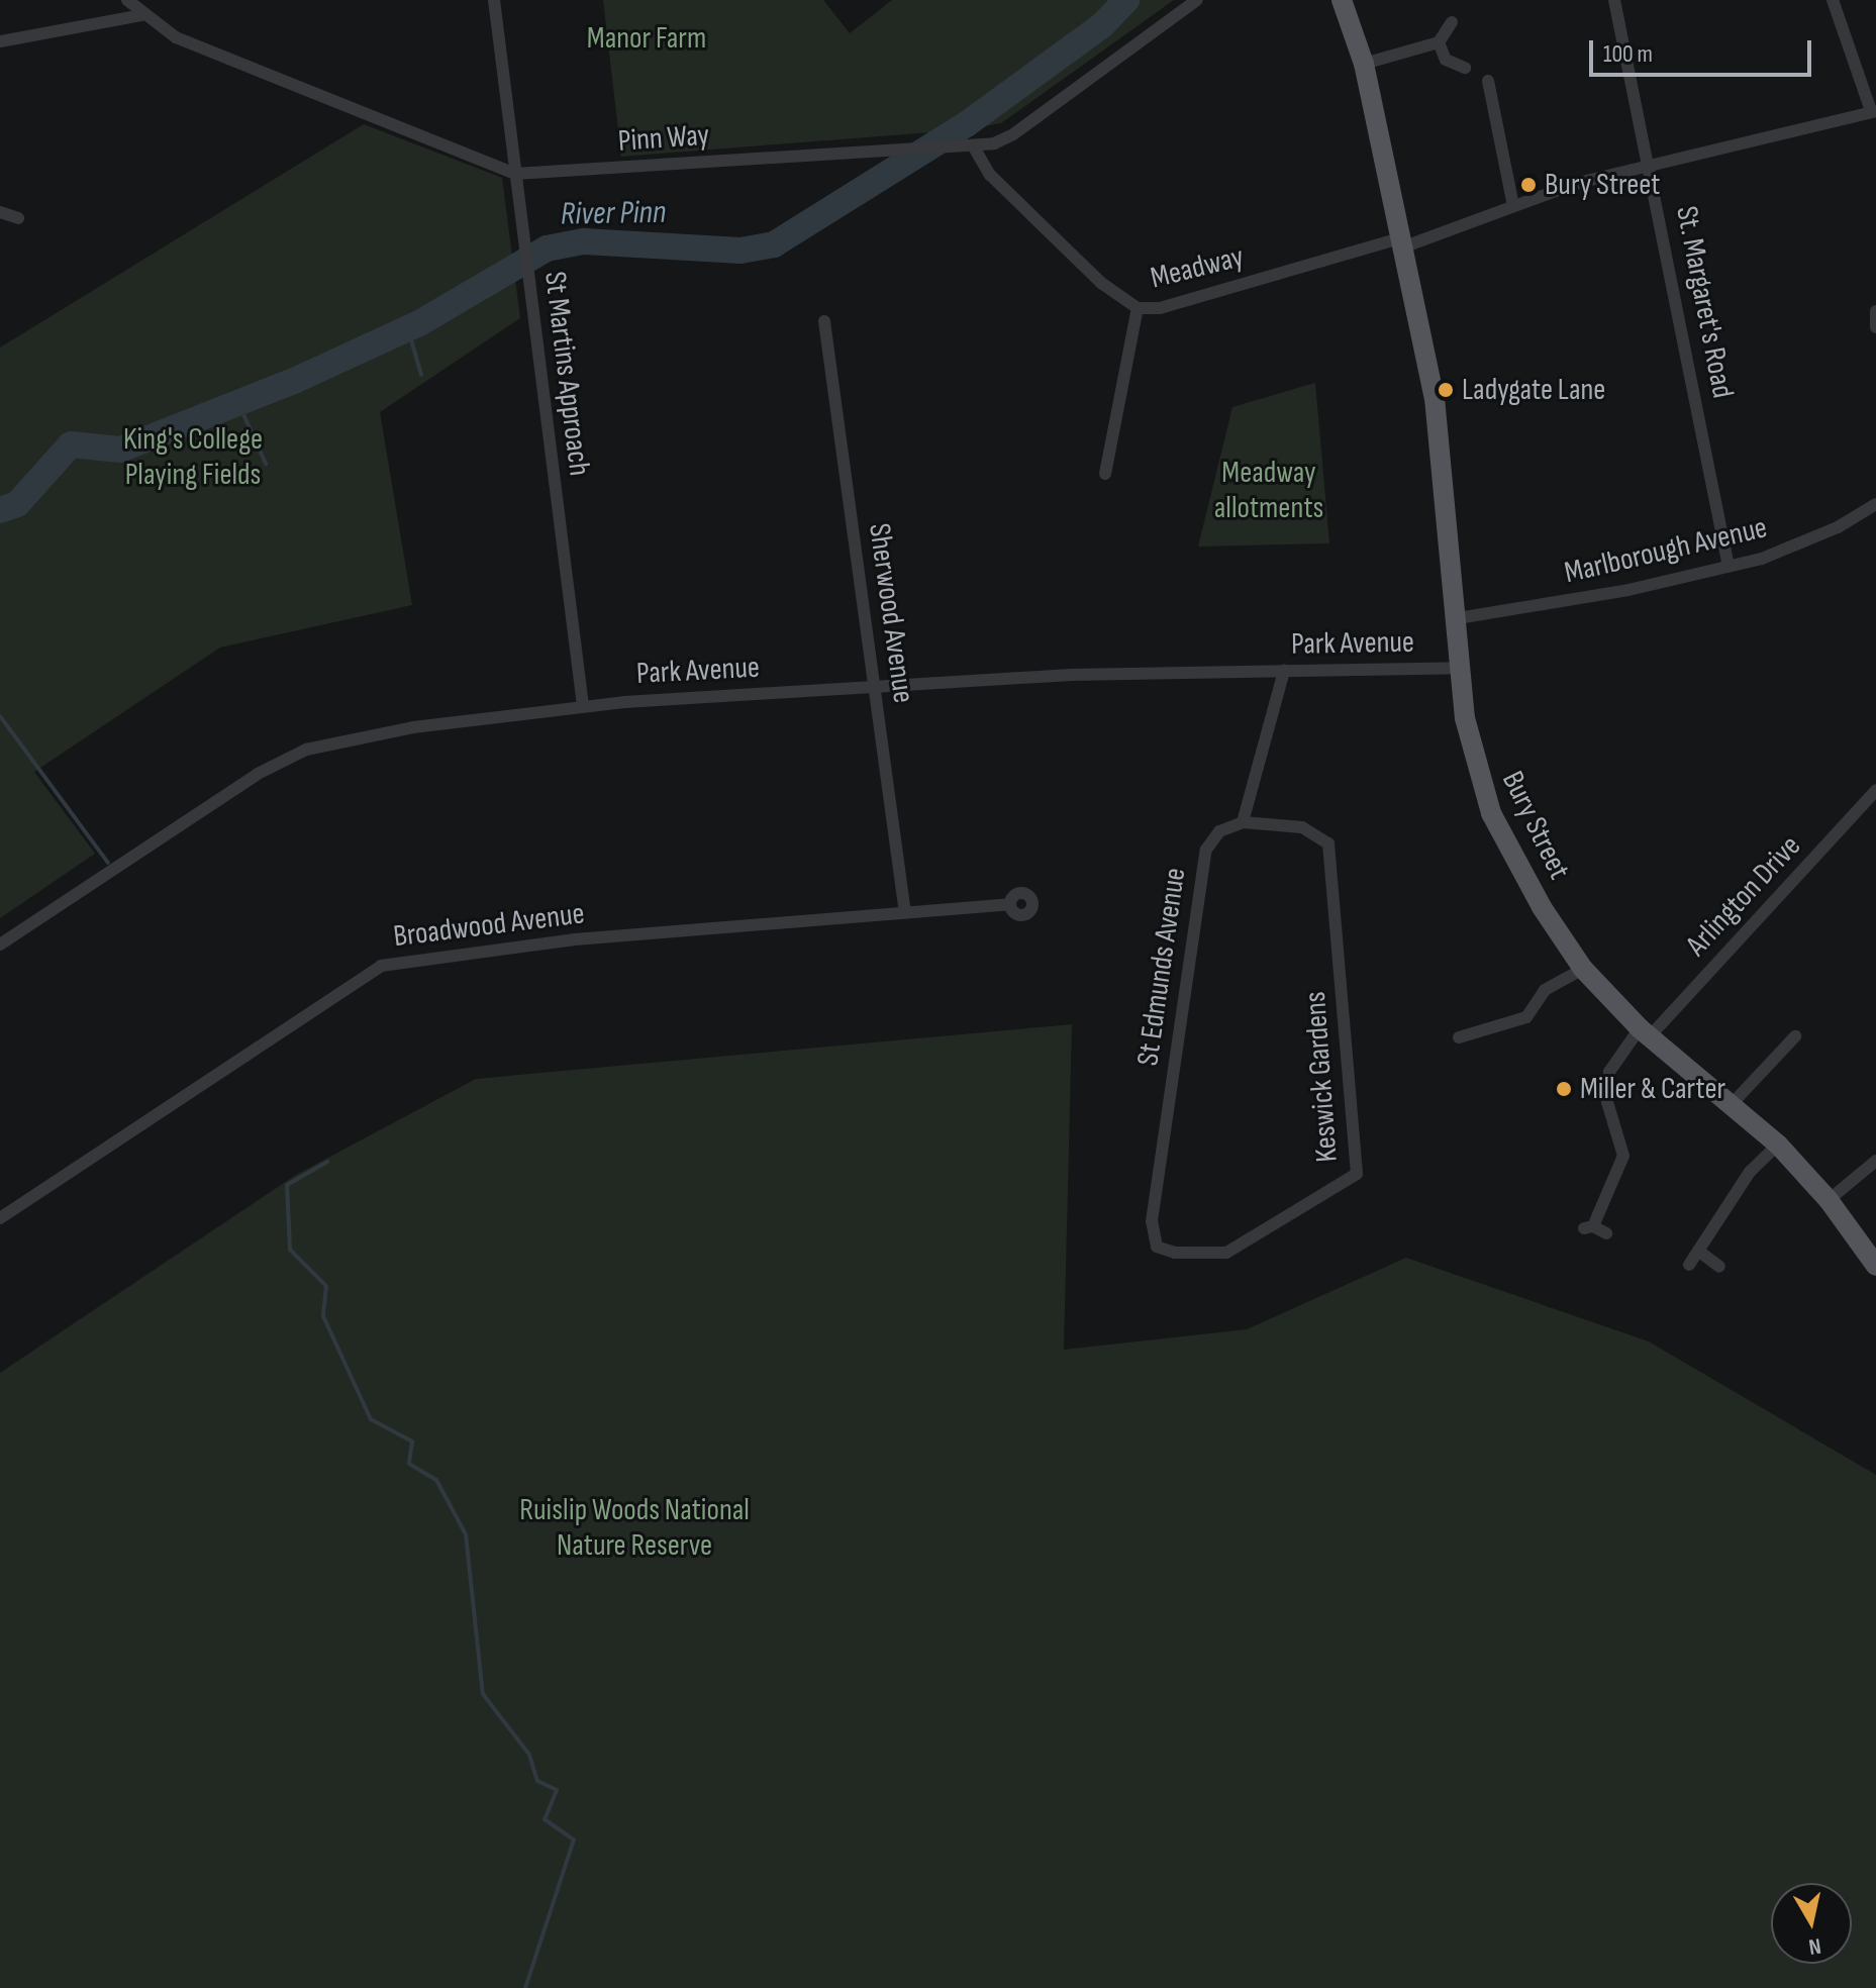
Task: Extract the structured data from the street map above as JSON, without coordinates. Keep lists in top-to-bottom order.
{
  "streets": {
    "main road": ["Bury Street"],
    "street": [
      "Pinn Way",
      "Meadway",
      "St. Margaret's Road",
      "St Martins Approach",
      "Marlborough Avenue",
      "Sherwood Avenue",
      "Park Avenue",
      "Arlington Drive",
      "Broadwood Avenue",
      "St Edmunds Avenue",
      "Keswick Gardens"
    ]
  },
  "crossings": [
    ["Pinn Way", "Meadway"],
    ["Pinn Way", "St Martins Approach"],
    ["Meadway", "Bury Street"],
    ["St. Margaret's Road", "Marlborough Avenue"],
    ["St Martins Approach", "Park Avenue"],
    ["Marlborough Avenue", "Bury Street"],
    ["Sherwood Avenue", "Park Avenue"],
    ["Sherwood Avenue", "Broadwood Avenue"],
    ["Park Avenue", "Bury Street"],
    ["Bury Street", "Arlington Drive"],
    ["St Edmunds Avenue", "Keswick Gardens"]
  ],
  "water": ["River Pinn"],
  "parks": [
    "Manor Farm",
    "King's College Playing Fields",
    "Meadway allotments",
    "Ruislip Woods National Nature Reserve"
  ],
  "places": ["Bury Street", "Ladygate Lane", "Miller & Carter"],
  "scale_bar": "100 m",
  "north": "bottom"
}
